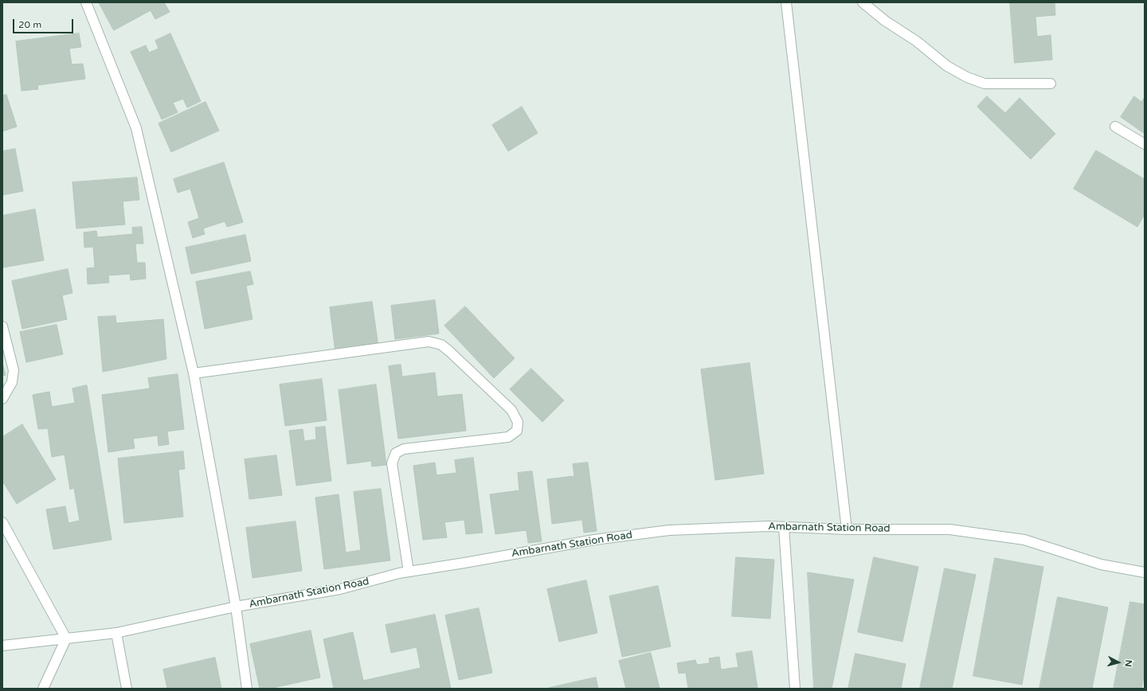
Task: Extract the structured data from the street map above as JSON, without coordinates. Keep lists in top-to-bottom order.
{
  "streets": {
    "street": ["Ambarnath Station Road"]
  },
  "scale_bar": "20 m",
  "north": "right"
}
